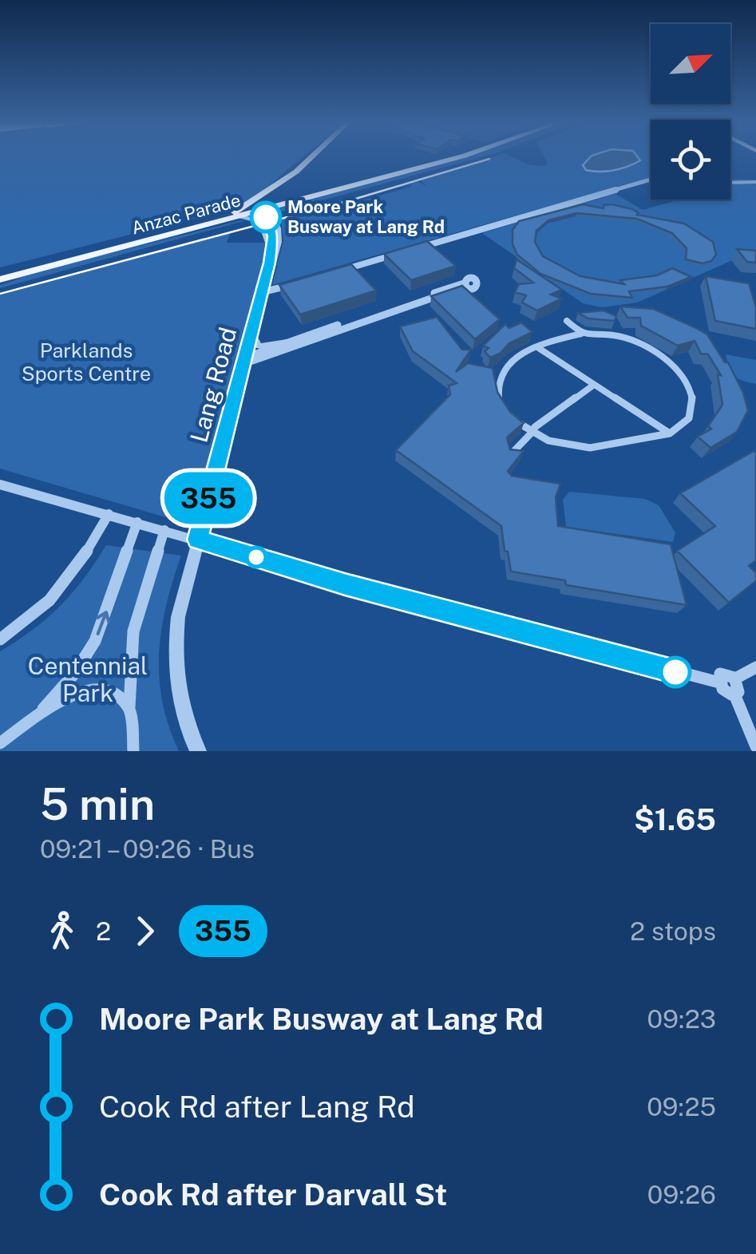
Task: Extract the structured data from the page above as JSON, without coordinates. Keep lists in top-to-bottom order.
{
  "streets": {
    "main road": ["Anzac Parade"],
    "street": ["Lang Road"]
  },
  "crossings": [
    ["Anzac Parade", "Lang Road"]
  ],
  "parks": ["Parklands Sports Centre", "Centennial Park"],
  "places": ["Moore Park Busway at Lang Rd"],
  "lines": ["bus line 355"],
  "north": "top right",
  "page": {
    "on_map": "355",
    "heading": ["5 min", "09:21 – 09:26 · Bus", "$1.65"],
    "legs": ["2", "355", "2 stops"],
    "list": [
      {
        "name": "Moore Park Busway at Lang Rd",
        "value": "09:23"
      },
      {
        "name": "Cook Rd after Lang Rd",
        "value": "09:25"
      },
      {
        "name": "Cook Rd after Darvall St",
        "value": "09:26"
      }
    ]
  }
}
